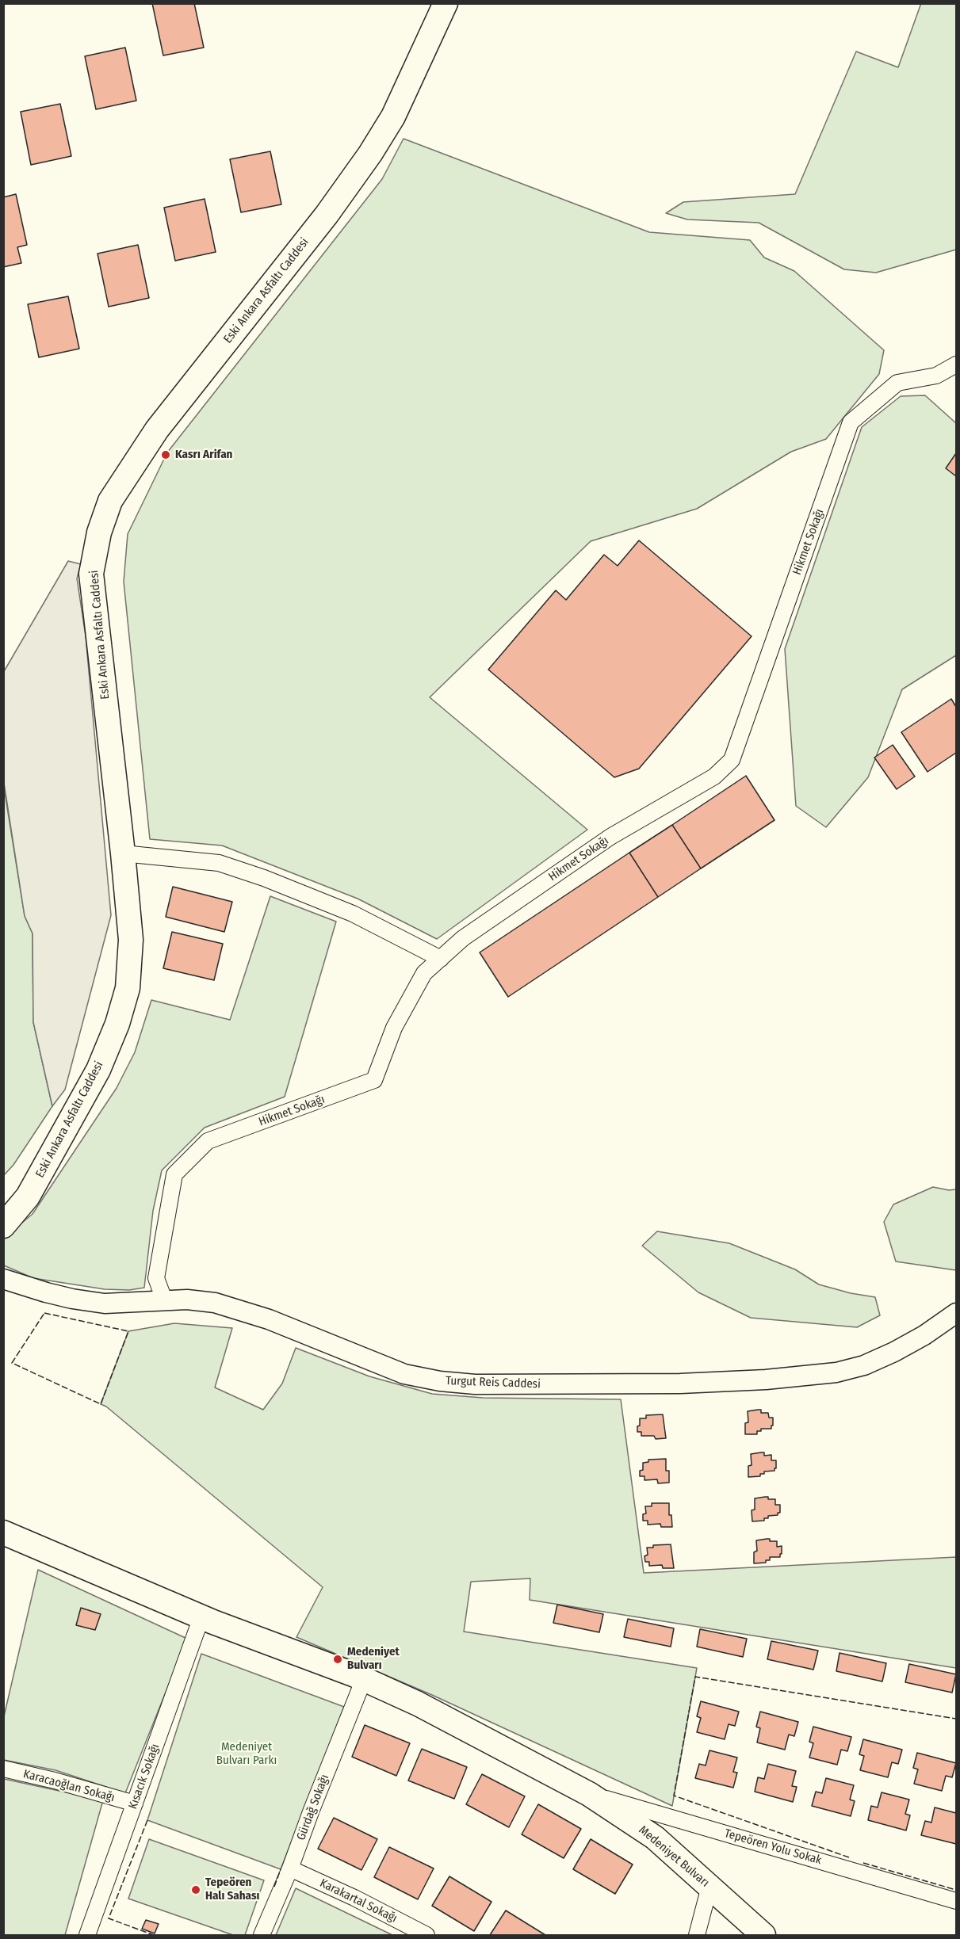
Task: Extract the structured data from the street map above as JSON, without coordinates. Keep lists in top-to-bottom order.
{
  "streets": {
    "main road": ["Eski Ankara Asfaltı Caddesi", "Medeniyet Bulvarı"],
    "street": [
      "Hikmet Sokağı",
      "Turgut Reis Caddesi",
      "Kısacık Sokağı",
      "Karacaoğlan Sokağı",
      "Gürdağ Sokağı",
      "Tepeören Yolu Sokak",
      "Karakartal Sokağı"
    ]
  },
  "crossings": [
    ["Hikmet Sokağı", "Turgut Reis Caddesi"],
    ["Kısacık Sokağı", "Karacaoğlan Sokağı"],
    ["Kısacık Sokağı", "Medeniyet Bulvarı"],
    ["Gürdağ Sokağı", "Medeniyet Bulvarı"],
    ["Gürdağ Sokağı", "Karakartal Sokağı"],
    ["Tepeören Yolu Sokak", "Medeniyet Bulvarı"]
  ],
  "parks": ["Medeniyet Bulvarı Parkı"],
  "places": ["Kasrı Arifan", "Medeniyet Bulvarı", "Tepeören Halı Sahası"]
}
